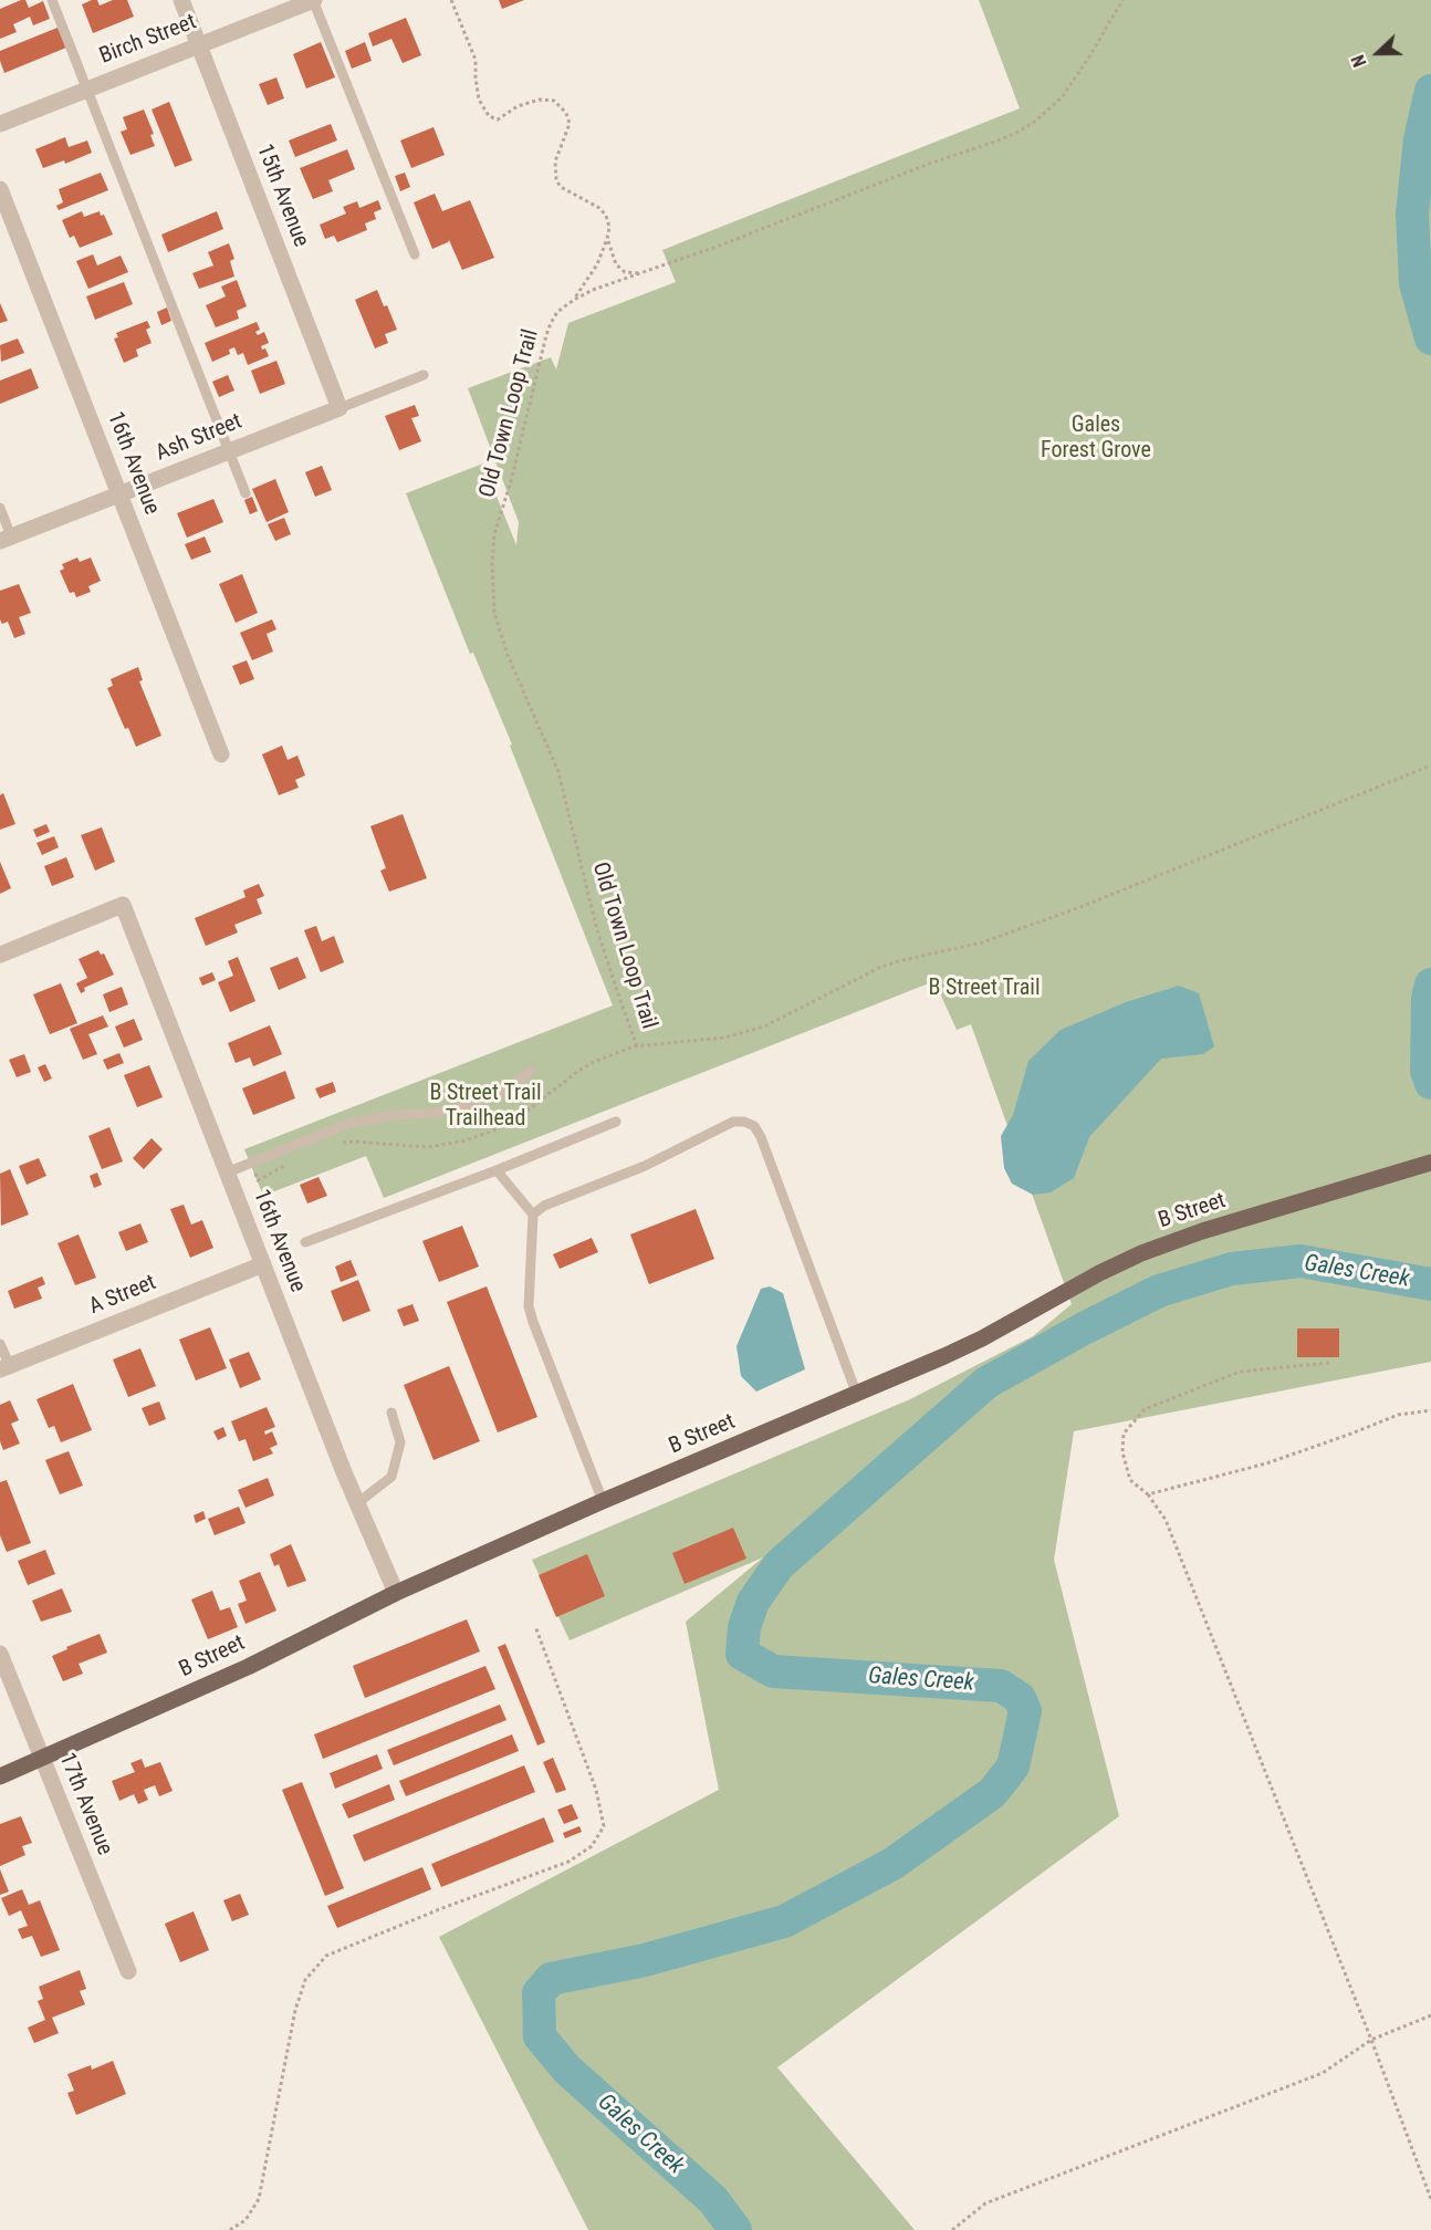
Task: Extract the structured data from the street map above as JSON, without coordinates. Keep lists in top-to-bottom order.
{
  "streets": {
    "main road": ["B Street"],
    "street": [
      "Birch Street",
      "15th Avenue",
      "Ash Street",
      "16th Avenue",
      "A Street",
      "17th Avenue"
    ],
    "path": ["Old Town Loop Trail"]
  },
  "crossings": [
    ["Birch Street", "15th Avenue"],
    ["15th Avenue", "Ash Street"],
    ["Ash Street", "16th Avenue"],
    ["16th Avenue", "B Street"],
    ["16th Avenue", "A Street"],
    ["B Street", "17th Avenue"]
  ],
  "water": ["Gales Creek"],
  "parks": ["Gales Forest Grove", "B Street Trail", "B Street Trail Trailhead"],
  "north": "left"
}
